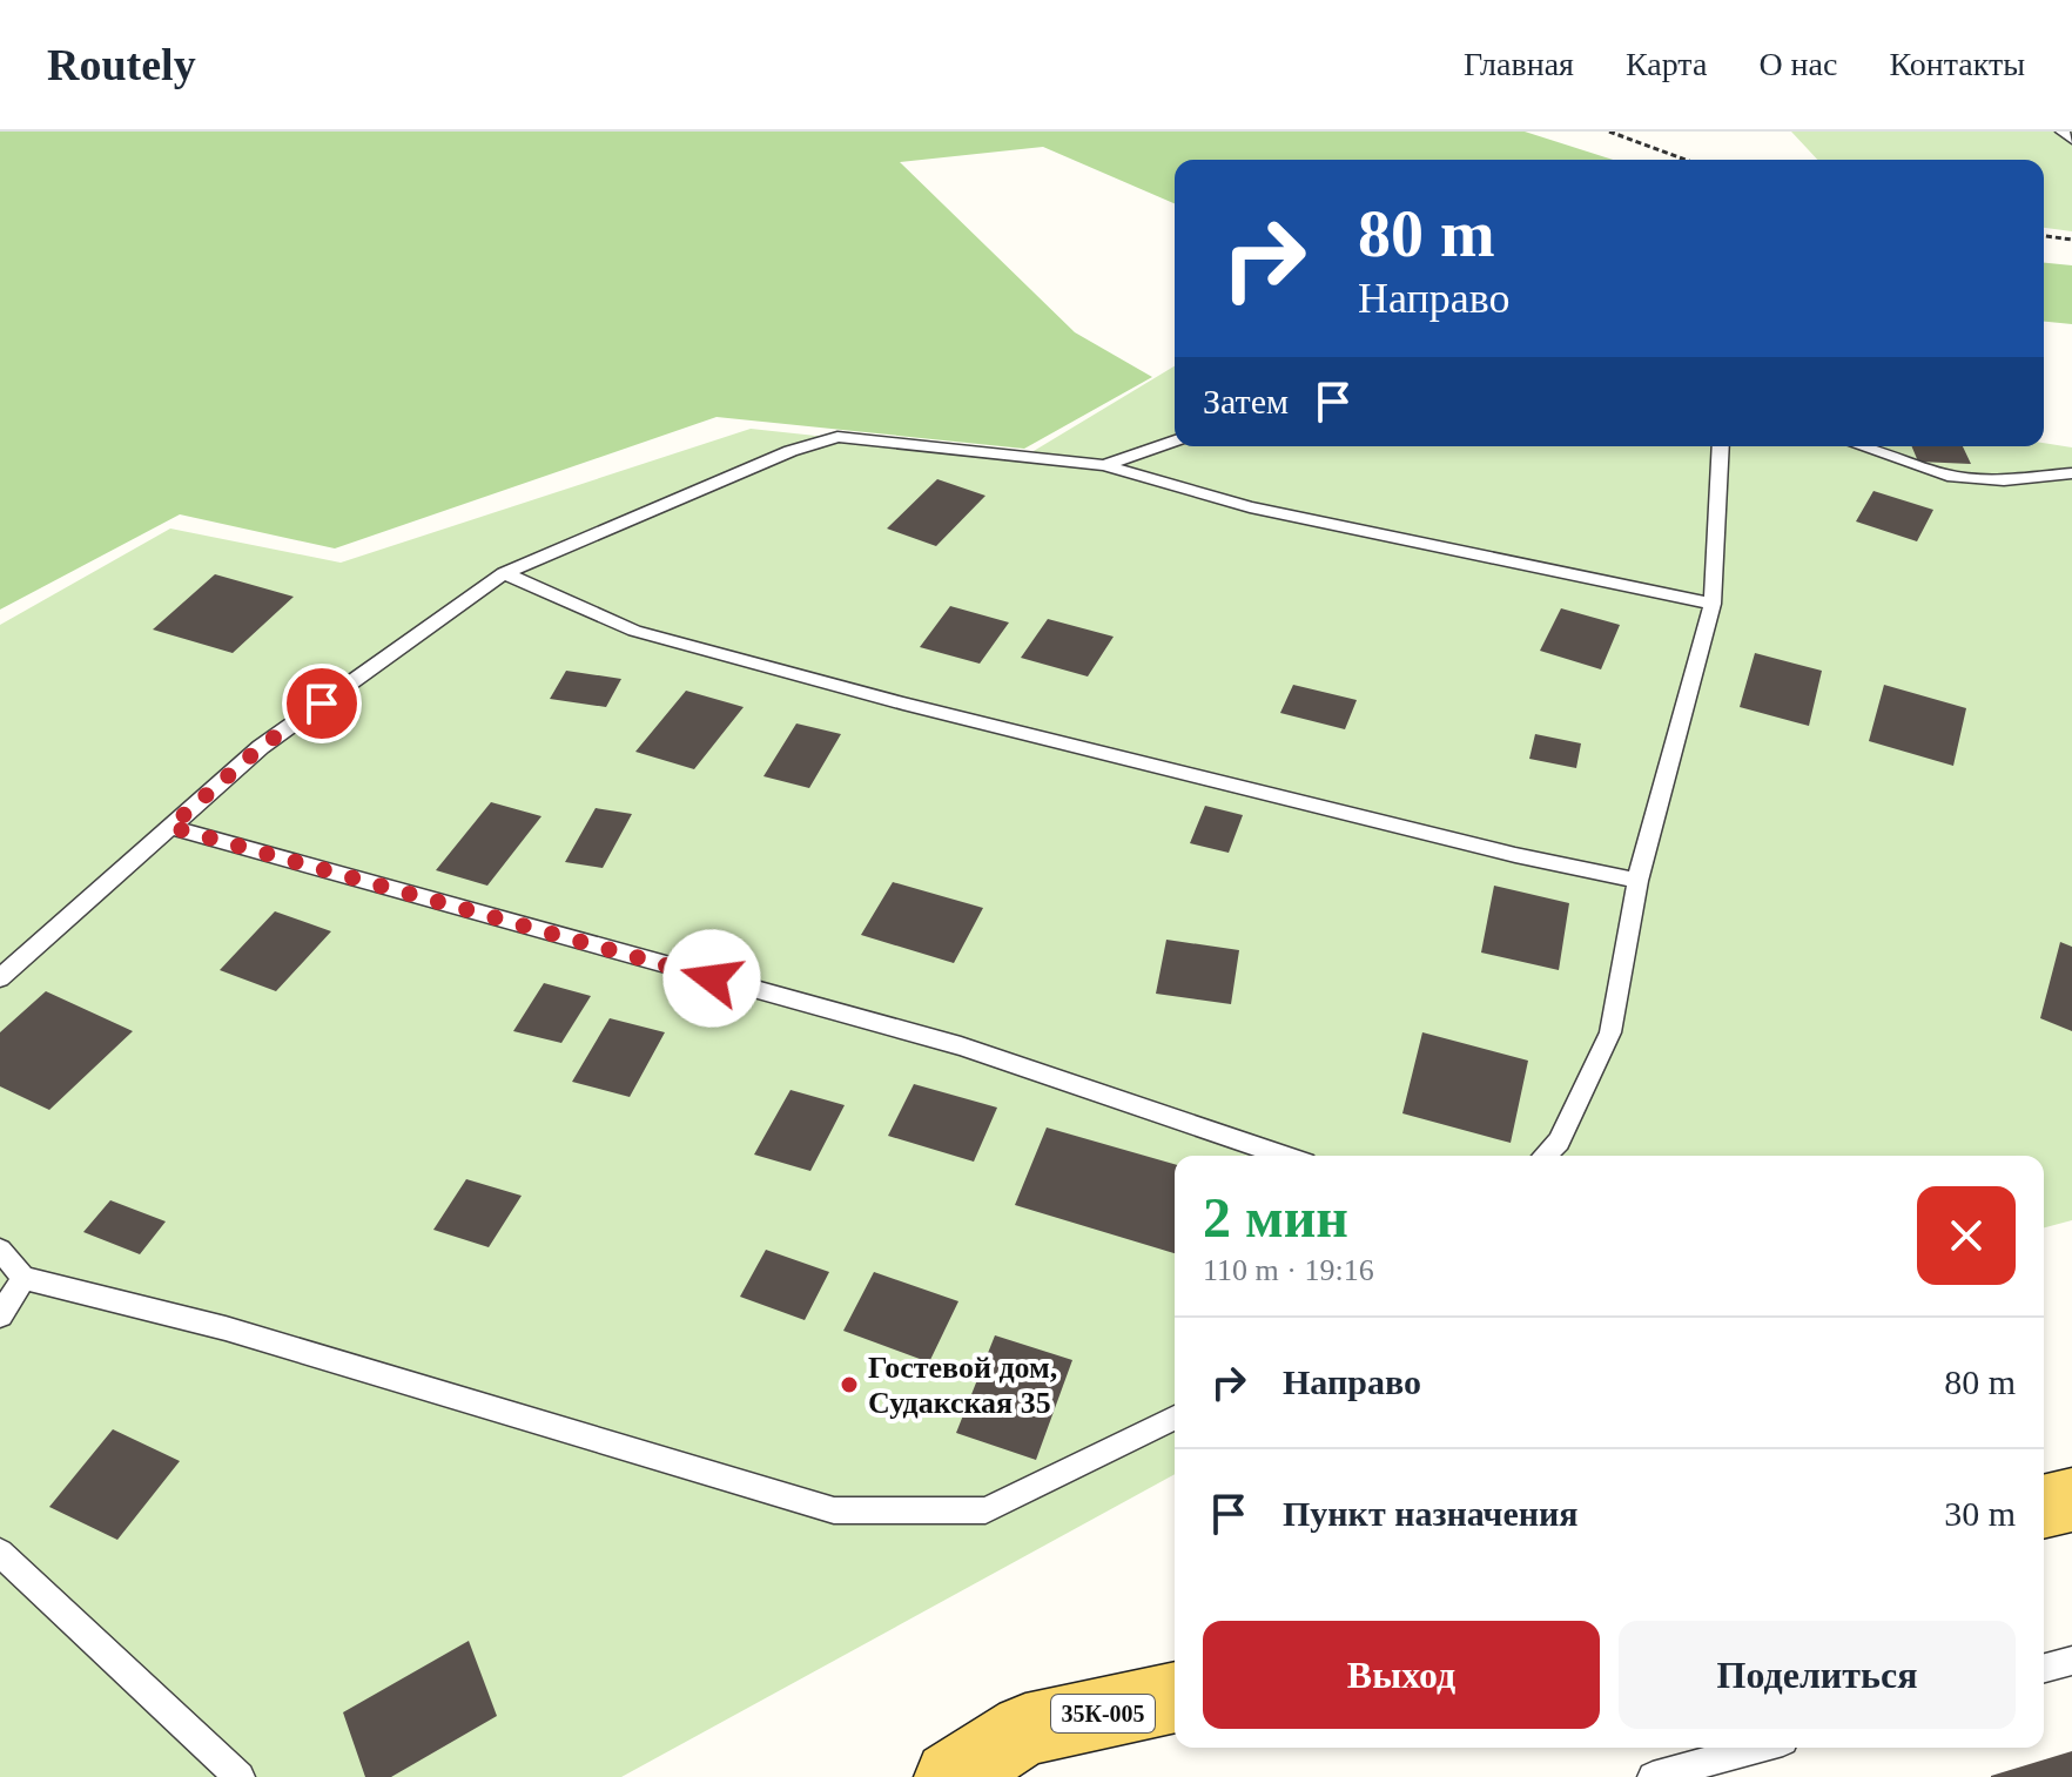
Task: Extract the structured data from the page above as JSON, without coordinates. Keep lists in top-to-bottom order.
{
  "streets": {
    "main road": ["35К-005"]
  },
  "places": ["Гостевой дом, Судакская 35"],
  "page": {
    "header": "Routely",
    "nav": [
      "Главная",
      "Карта",
      "О нас",
      "Контакты"
    ],
    "turn": ["80 m", "Направо"],
    "then": "Затем",
    "heading": ["2 мин", "110 m · 19:16"],
    "list": [
      {
        "name": "Направо",
        "value": "80 m"
      },
      {
        "name": "Пункт назначения",
        "value": "30 m"
      }
    ],
    "buttons": ["Выход", "Поделиться"]
  }
}
